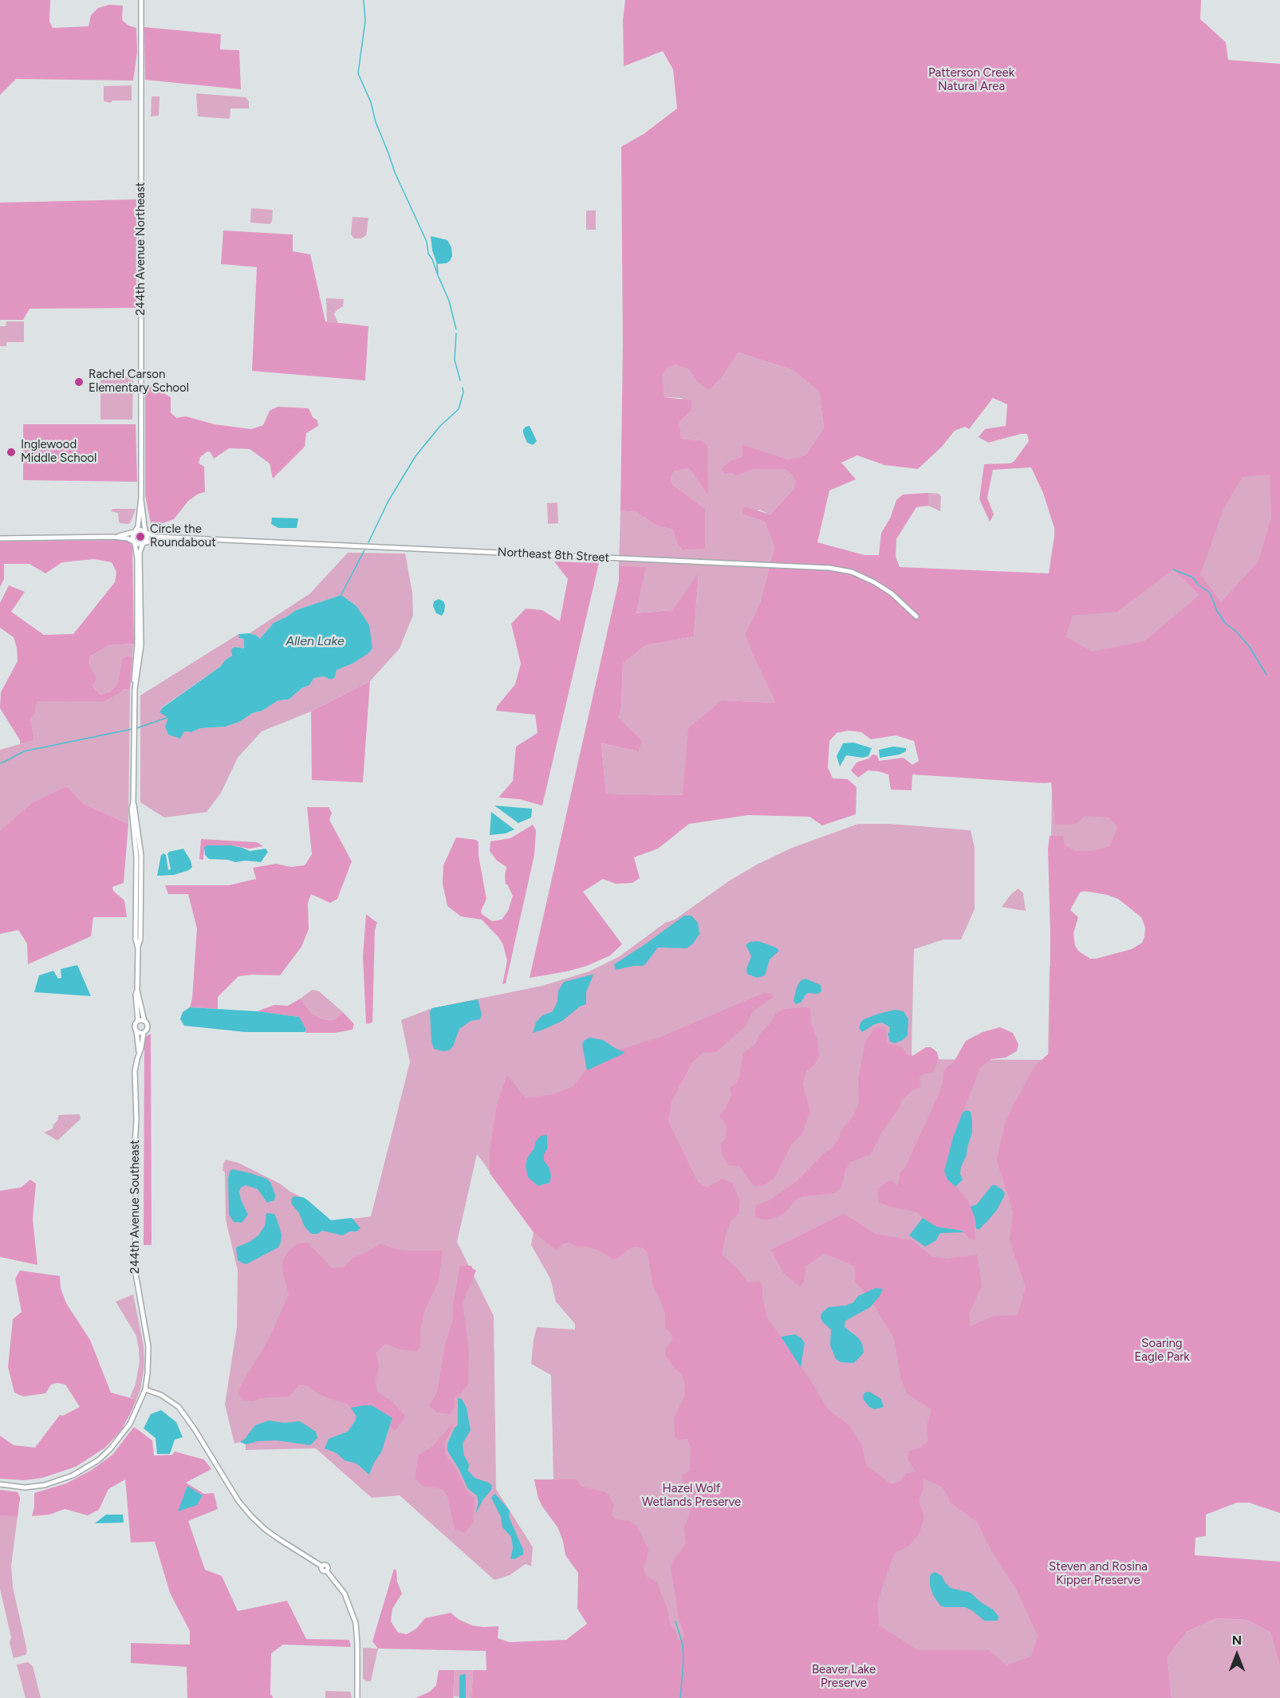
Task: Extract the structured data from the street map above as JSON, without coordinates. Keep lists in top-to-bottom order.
{
  "streets": {
    "street": ["244th Avenue Northeast", "Northeast 8th Street", "244th Avenue Southeast"]
  },
  "crossings": [
    ["244th Avenue Northeast", "Northeast 8th Street"]
  ],
  "water": ["Allen Lake"],
  "parks": [
    "Patterson Creek Natural Area",
    "Soaring Eagle Park",
    "Hazel Wolf Wetlands Preserve",
    "Steven and Rosina Kipper Preserve",
    "Beaver Lake Preserve"
  ],
  "places": ["Rachel Carson Elementary School", "Inglewood Middle School", "Circle the Roundabout"],
  "north": "top"
}
